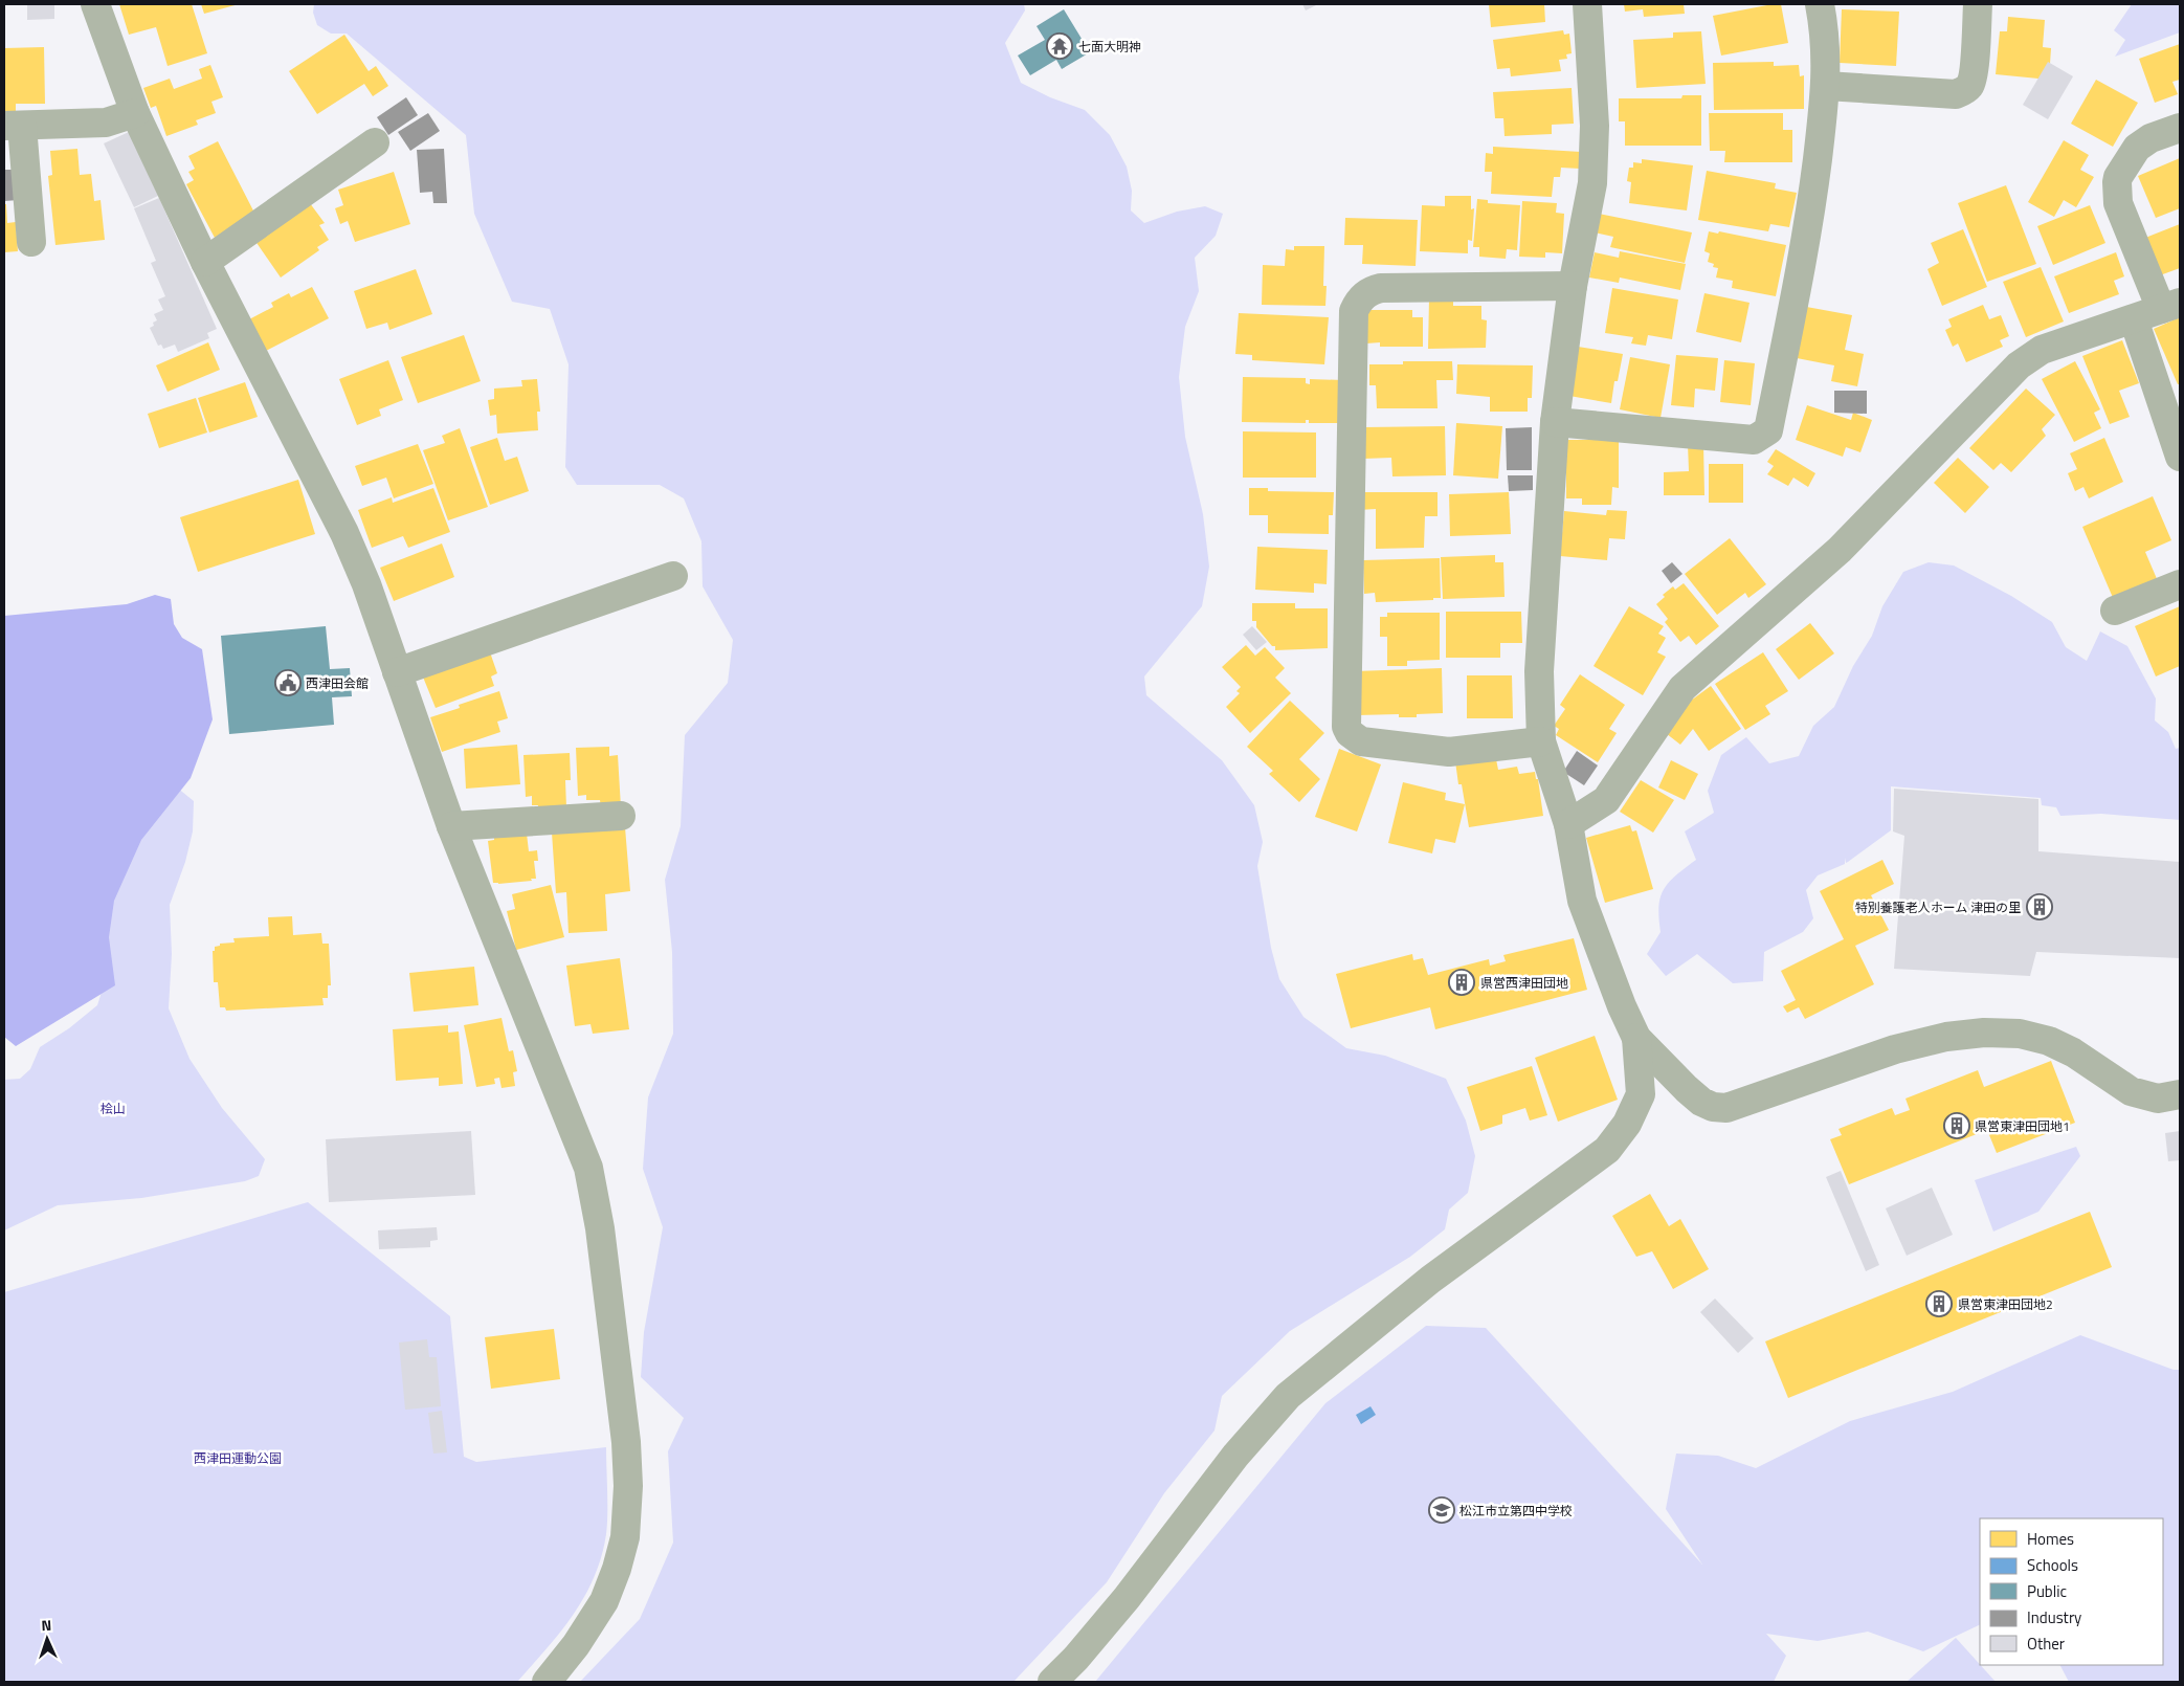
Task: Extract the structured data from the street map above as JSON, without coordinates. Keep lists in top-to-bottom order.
{
  "parks": ["桧山", "西津田運動公園"],
  "places": {
    "temple": ["七面大明神"],
    "public building": ["西津田会館"],
    "building": [
      "特別養護老人ホーム 津田の里",
      "県営西津田団地",
      "県営東津田団地1",
      "県営東津田団地2"
    ],
    "school or university": ["松江市立第四中学校"]
  },
  "legend": [
    "Homes",
    "Schools",
    "Public",
    "Industry",
    "Other"
  ],
  "north": "top"
}
